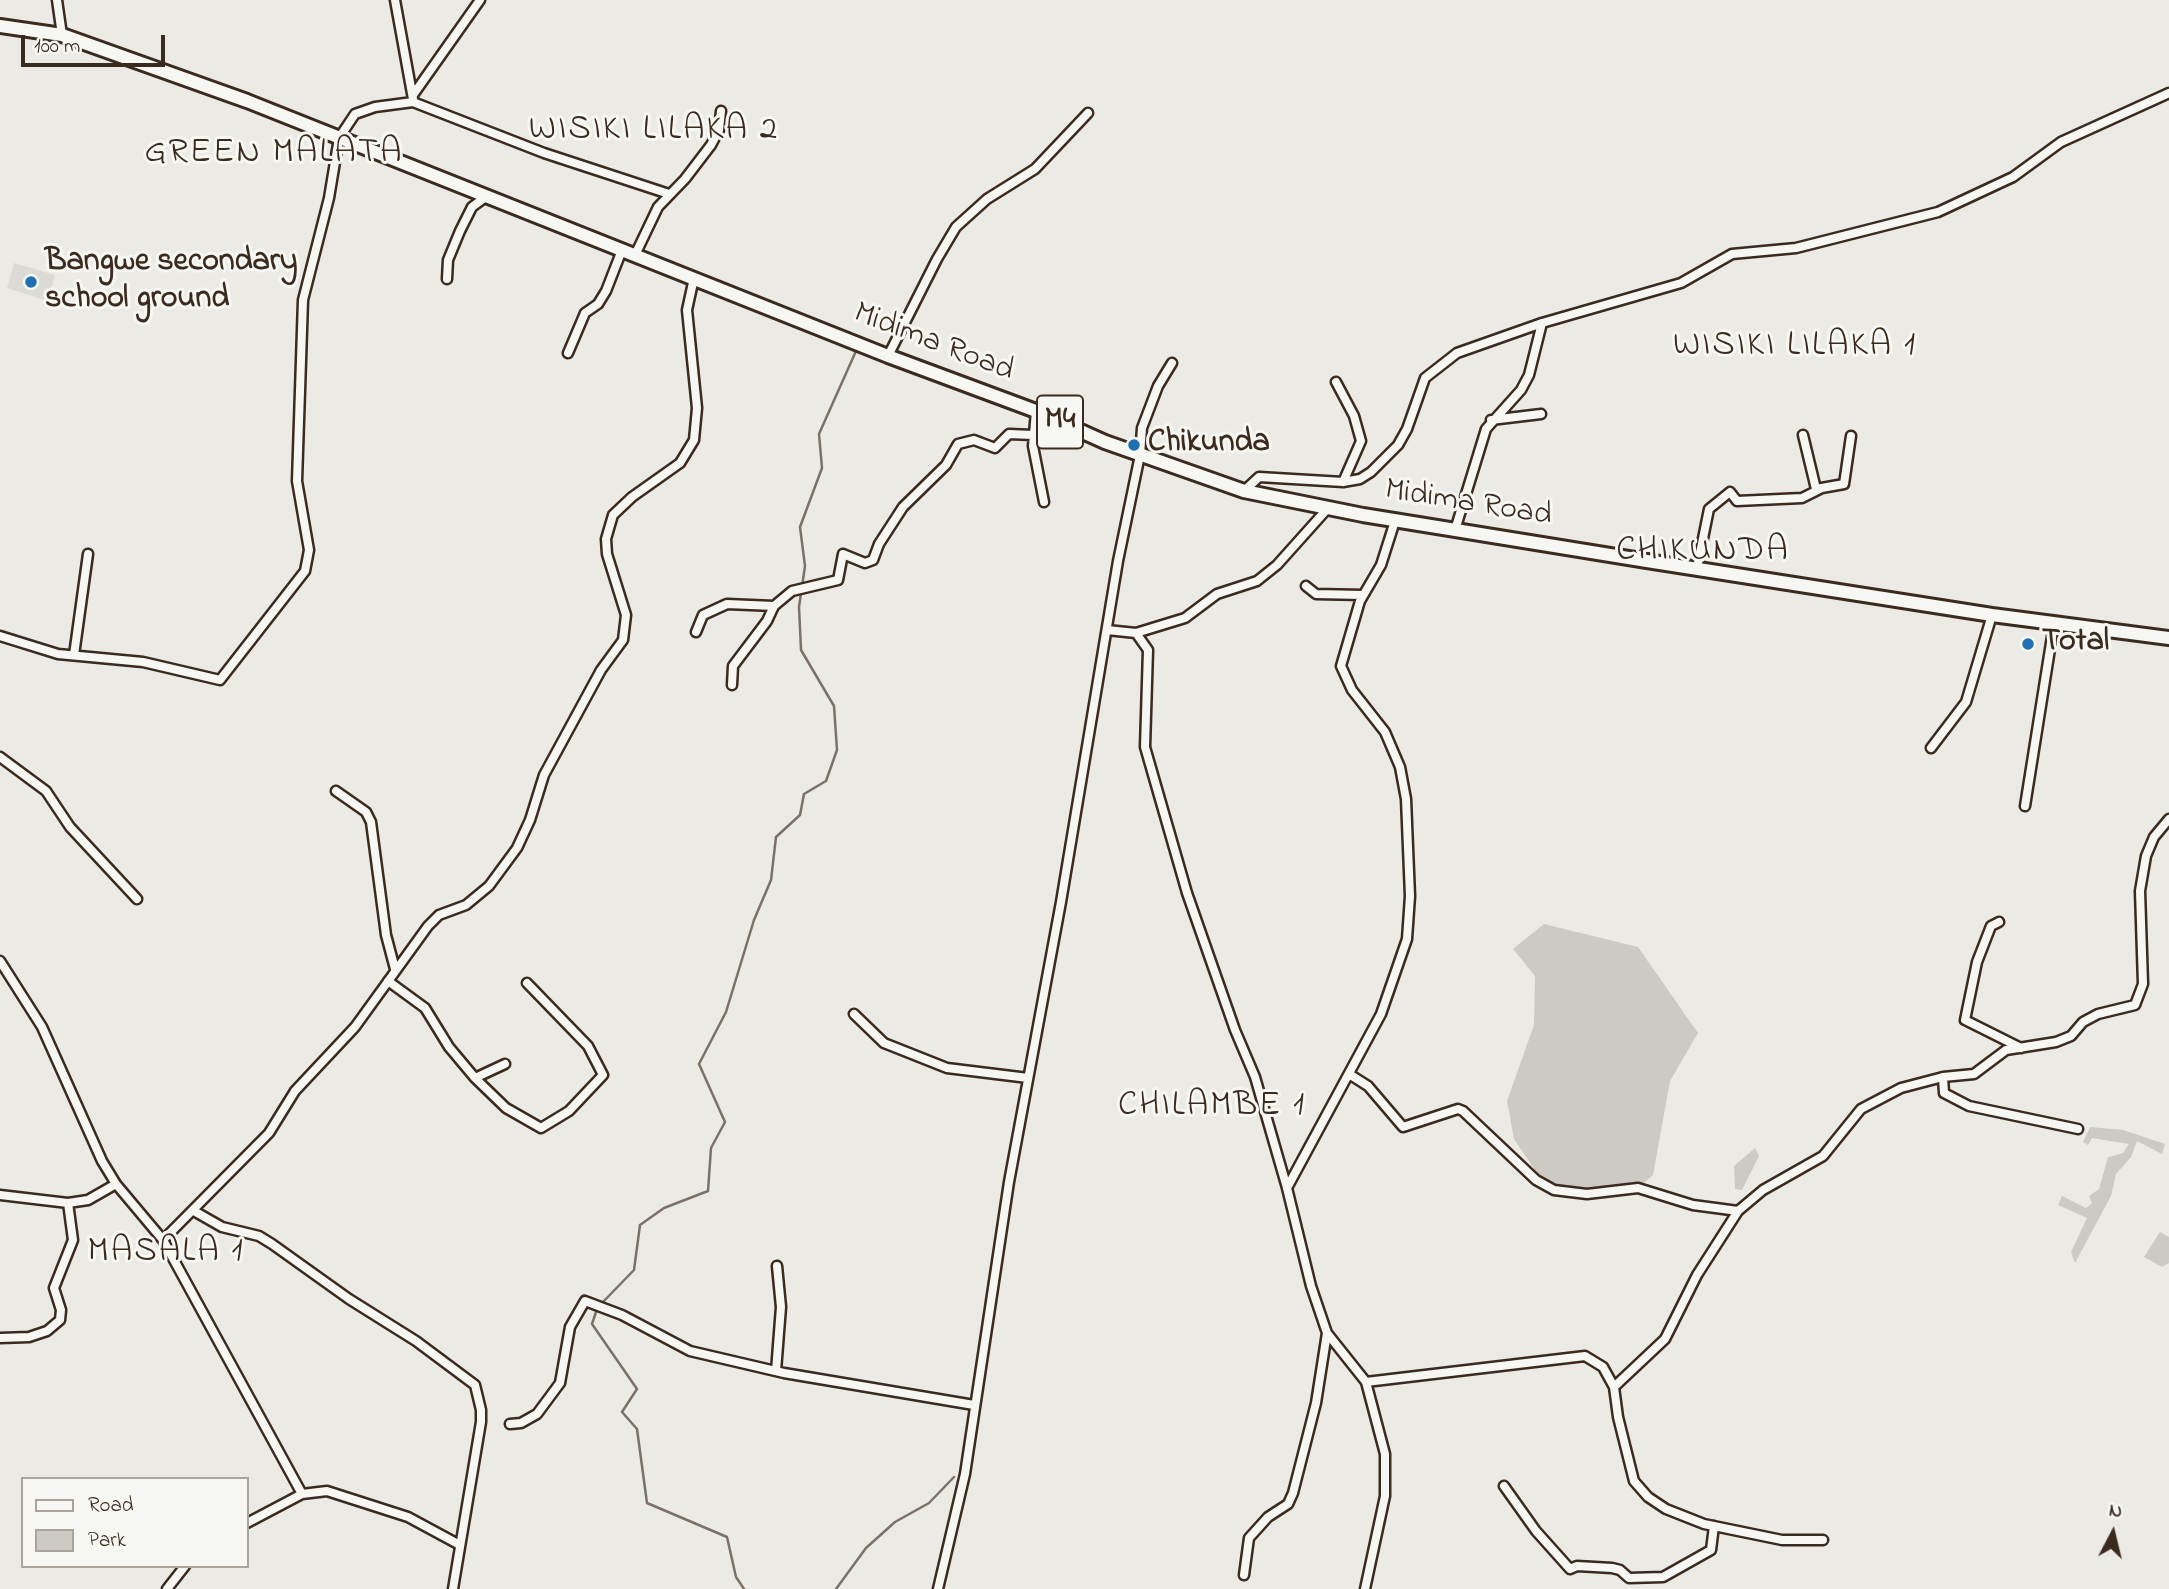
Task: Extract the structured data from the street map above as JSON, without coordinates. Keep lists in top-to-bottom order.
{
  "streets": {
    "main road": ["Midima Road", "M4"]
  },
  "districts": [
    "WISIKI LILAKA 2",
    "GREEN MALATA",
    "WISIKI LILAKA 1",
    "CHIKUNDA",
    "CHILAMBE 1",
    "MASALA 1"
  ],
  "places": ["Bangwe secondary school ground", "Chikunda", "Total"],
  "legend": ["Road", "Park"],
  "scale_bar": "100 m",
  "north": "top"
}
